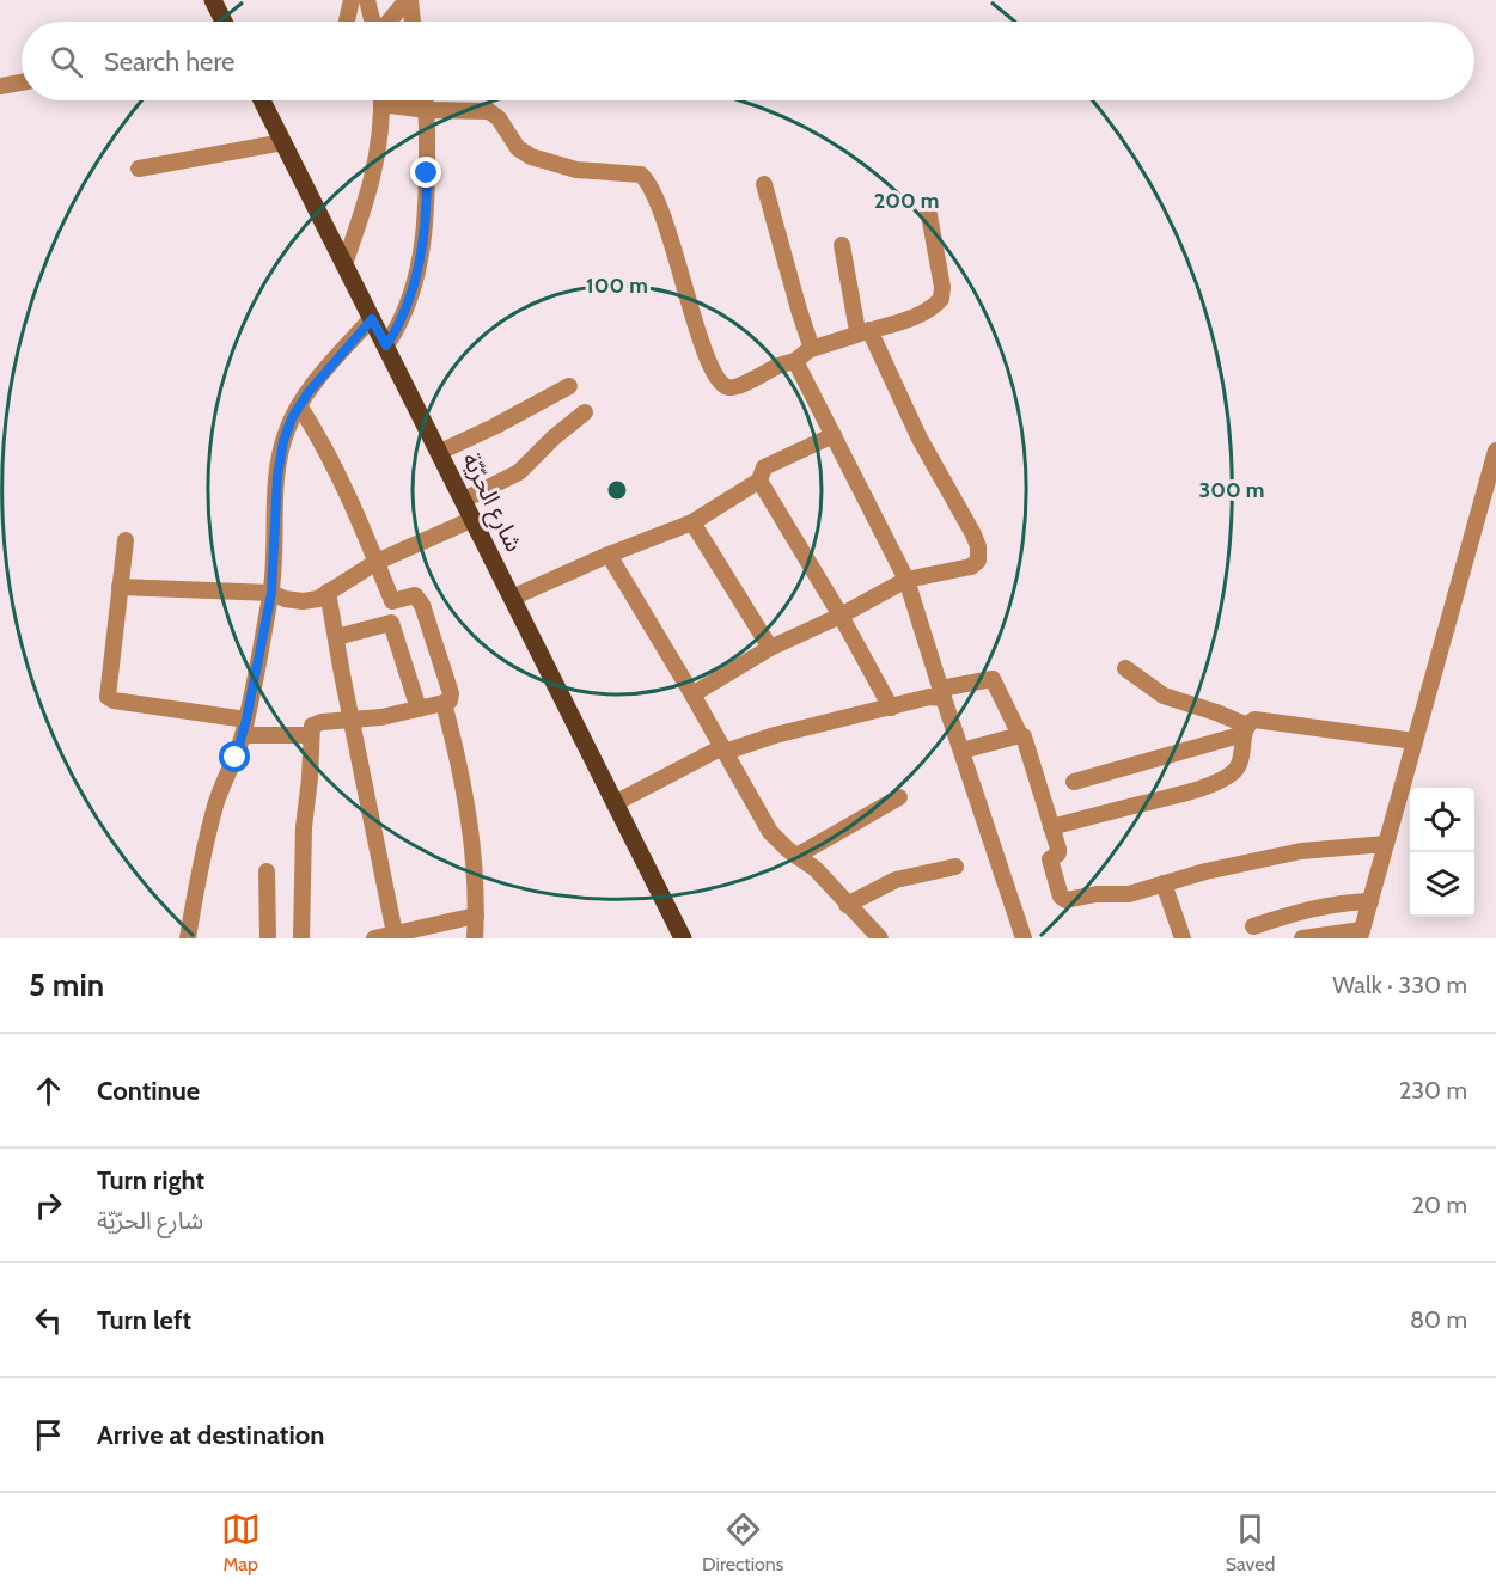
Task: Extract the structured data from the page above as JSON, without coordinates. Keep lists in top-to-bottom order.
{
  "streets": {
    "main road": ["شارع الحرّيّة"]
  },
  "page": {
    "search": "Search here",
    "heading": ["5 min", "Walk · 330 m"],
    "list": [
      ["Continue", "230 m"],
      ["Turn right", "شارع الحرّيّة", "20 m"],
      ["Turn left", "80 m"],
      "Arrive at destination"
    ],
    "nav": ["Map", "Directions", "Saved"]
  },
  "rings": ["200 m", "100 m", "300 m"]
}
